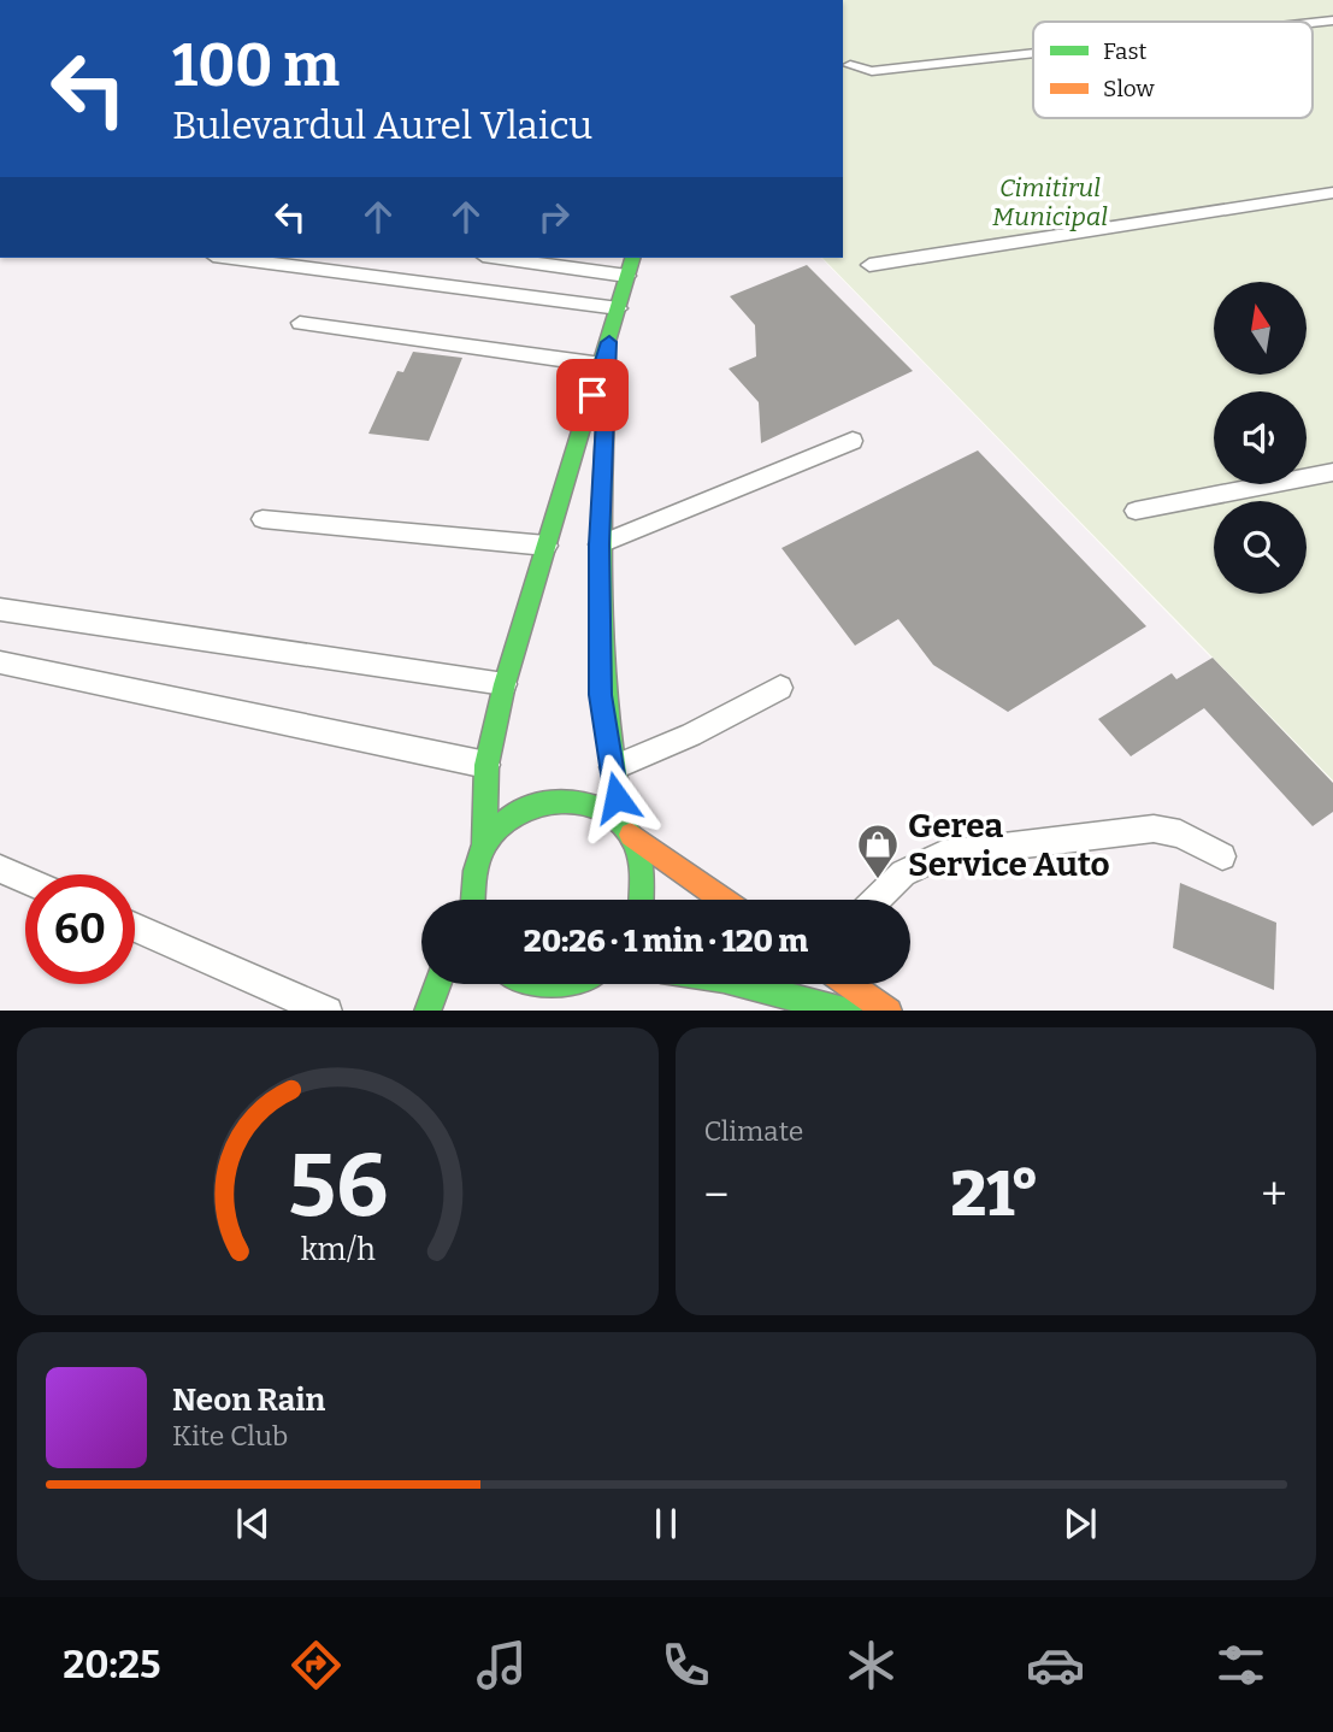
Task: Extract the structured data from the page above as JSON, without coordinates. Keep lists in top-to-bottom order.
{
  "parks": ["Cimitirul Municipal"],
  "places": {
    "shop": ["Gerea Service Auto"]
  },
  "legend": ["Fast", "Slow"],
  "north": "top",
  "page": {
    "turn": ["100 m", "Bulevardul Aurel Vlaicu"],
    "limit": "60",
    "trip": "20:26 · 1 min · 120 m",
    "tile": "Climate",
    "heat": ["−", "21°", "+"],
    "song": ["Neon Rain", "Kite Club"],
    "tabs": "20:25",
    "gauge": ["56", "km/h"]
  }
}
